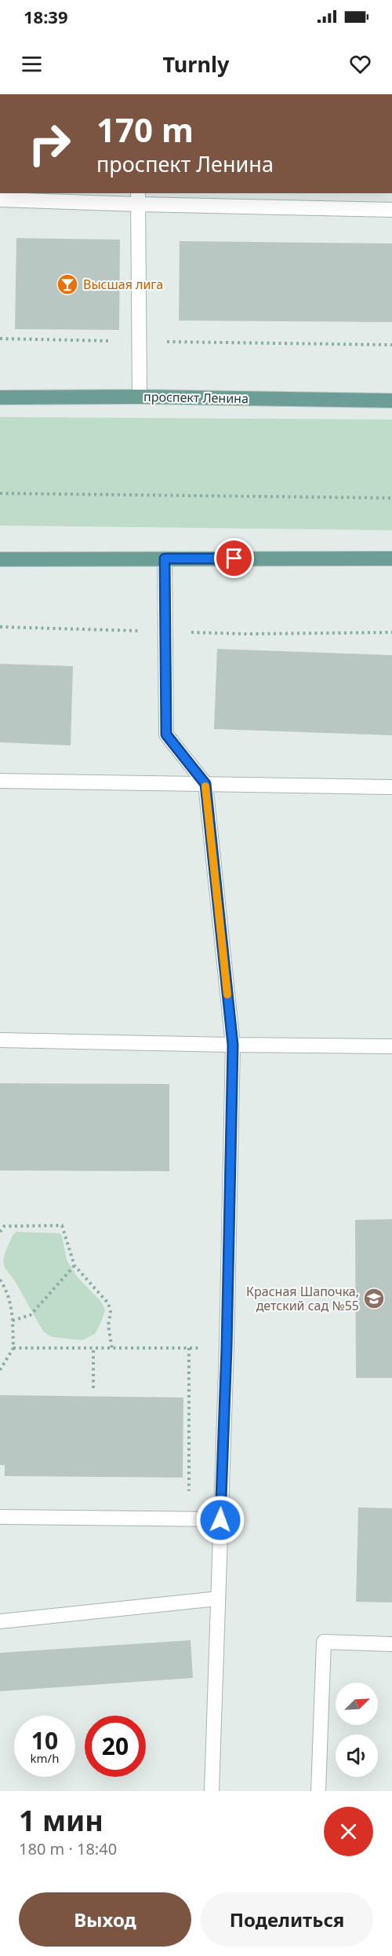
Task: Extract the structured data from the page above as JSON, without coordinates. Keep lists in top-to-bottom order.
{
  "streets": {
    "main road": ["проспект Ленина"]
  },
  "places": {
    "bar": ["Высшая лига"],
    "school or university": ["Красная Шапочка, детский сад №55"]
  },
  "north": "top right",
  "page": {
    "status": "18:39",
    "header": "Turnly",
    "turn": ["170 m", "проспект Ленина"],
    "speed": "10 km/h",
    "limit": "20",
    "heading": ["1 мин", "180 m · 18:40"],
    "buttons": ["Выход", "Поделиться"]
  }
}
